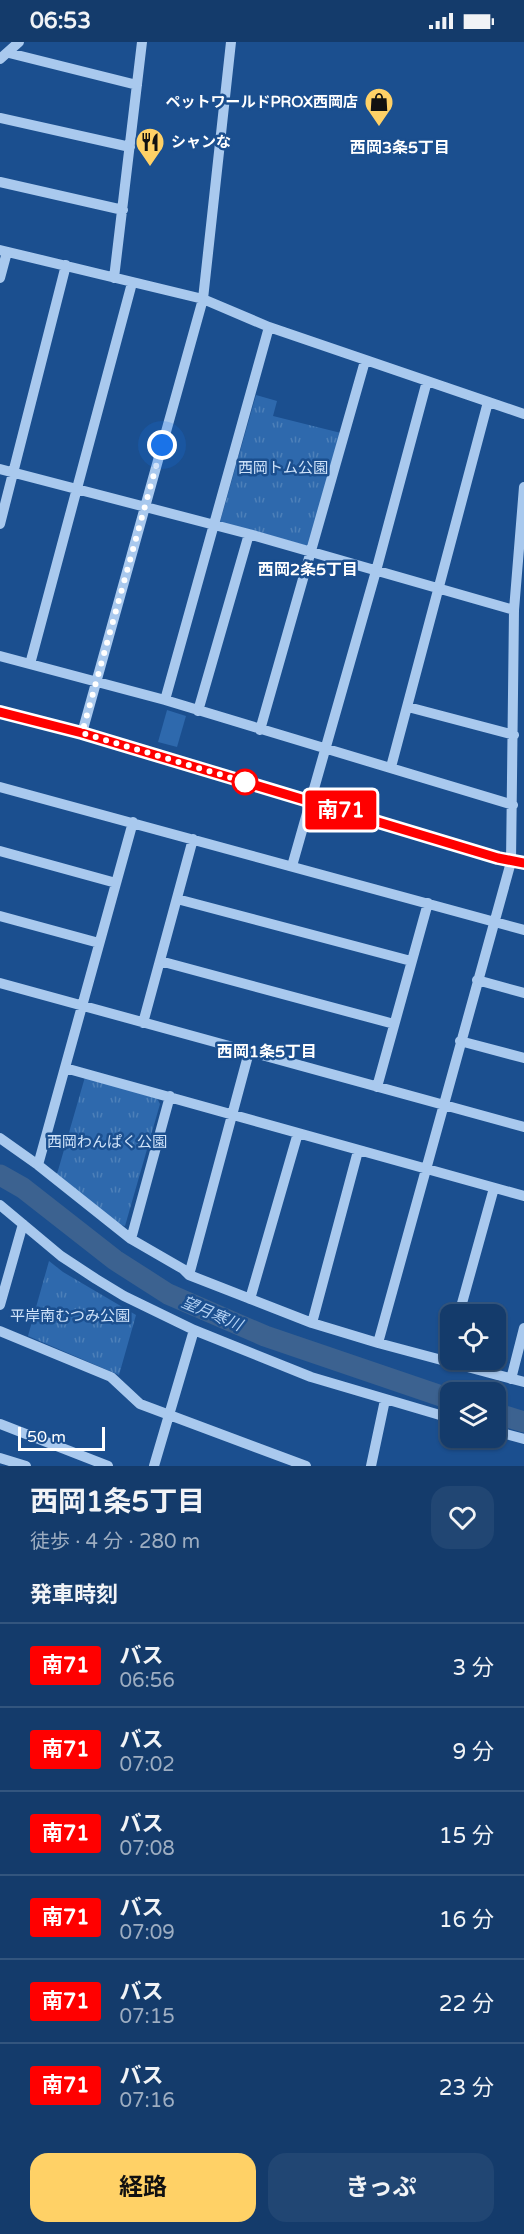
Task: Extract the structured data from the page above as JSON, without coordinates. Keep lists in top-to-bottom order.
{
  "districts": ["西岡3条5丁目", "西岡2条5丁目", "西岡1条5丁目"],
  "water": ["望月寒川"],
  "parks": ["西岡トム公園", "西岡わんぱく公園", "平岸南むつみ公園"],
  "places": {
    "shop": ["ペットワールドPROX西岡店"],
    "restaurant": ["シャンな"]
  },
  "lines": ["bus line 南71"],
  "scale_bar": "50 m",
  "page": {
    "status": "06:53",
    "on_map": "南71",
    "scale": "50 m",
    "heading": [
      ["西岡1条5丁目", "徒歩 · 4 分 · 280 m"],
      "発車時刻"
    ],
    "list": [
      {
        "mark": "南71",
        "name": "バス",
        "note": "06:56",
        "value": "3 分"
      },
      {
        "mark": "南71",
        "name": "バス",
        "note": "07:02",
        "value": "9 分"
      },
      {
        "mark": "南71",
        "name": "バス",
        "note": "07:08",
        "value": "15 分"
      },
      {
        "mark": "南71",
        "name": "バス",
        "note": "07:09",
        "value": "16 分"
      },
      {
        "mark": "南71",
        "name": "バス",
        "note": "07:15",
        "value": "22 分"
      },
      {
        "mark": "南71",
        "name": "バス",
        "note": "07:16",
        "value": "23 分"
      }
    ],
    "buttons": ["経路", "きっぷ"]
  }
}
